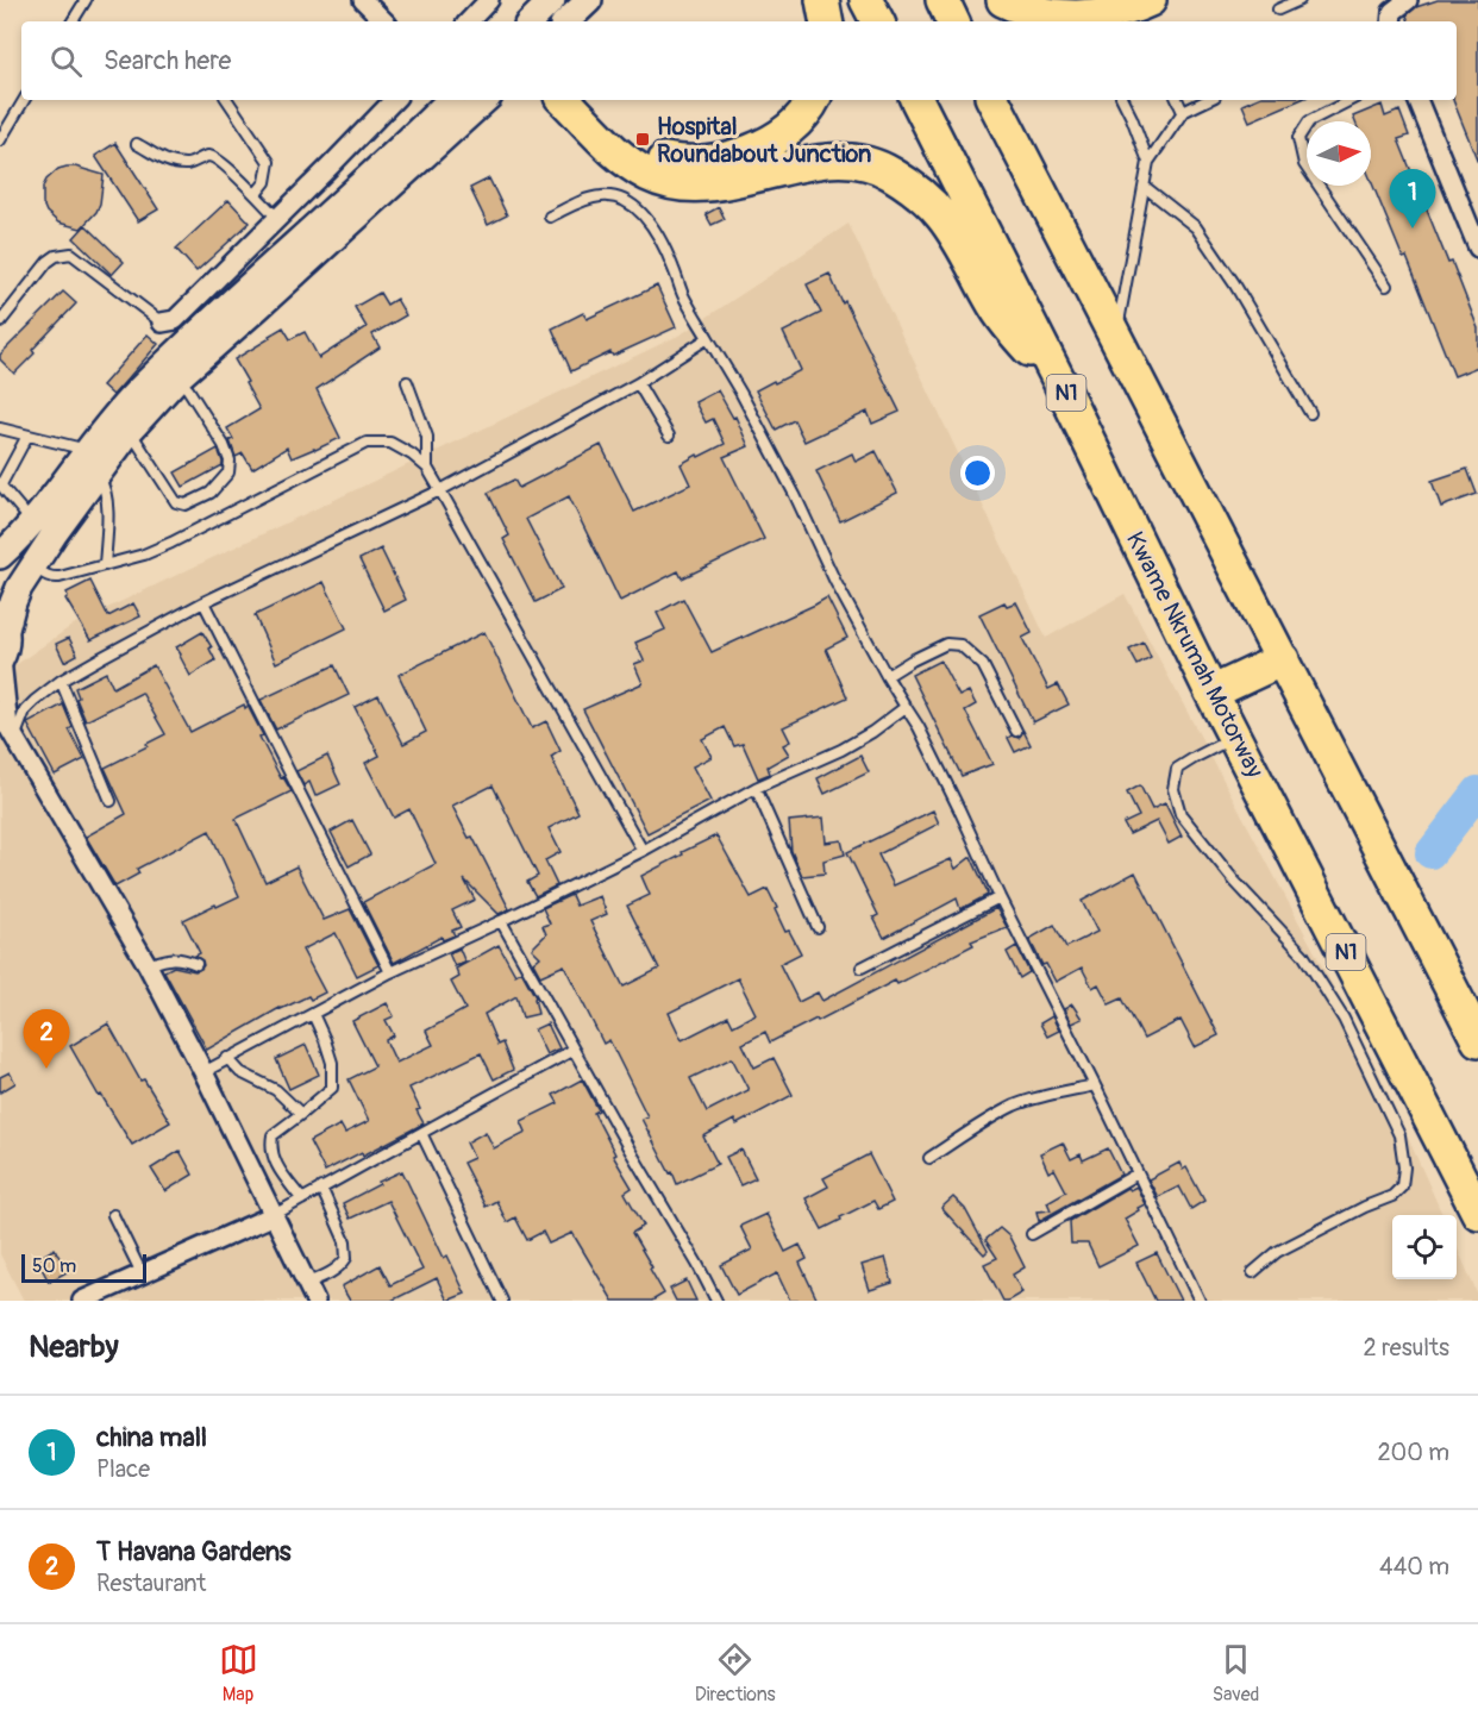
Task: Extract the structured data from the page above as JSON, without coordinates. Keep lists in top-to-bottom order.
{
  "streets": {
    "highway": ["N1", "Kwame Nkrumah Motorway"]
  },
  "places": {
    "transit": ["Hospital Roundabout Junction"]
  },
  "scale_bar": "50 m",
  "north": "right",
  "page": {
    "search": "Search here",
    "pins": ["1", "2"],
    "scale": "50 m",
    "heading": ["Nearby", "2 results"],
    "list": [
      {
        "mark": "1",
        "name": "china mall",
        "note": "Place",
        "value": "200 m"
      },
      {
        "mark": "2",
        "name": "T Havana Gardens",
        "note": "Restaurant",
        "value": "440 m"
      }
    ],
    "nav": ["Map", "Directions", "Saved"]
  }
}
